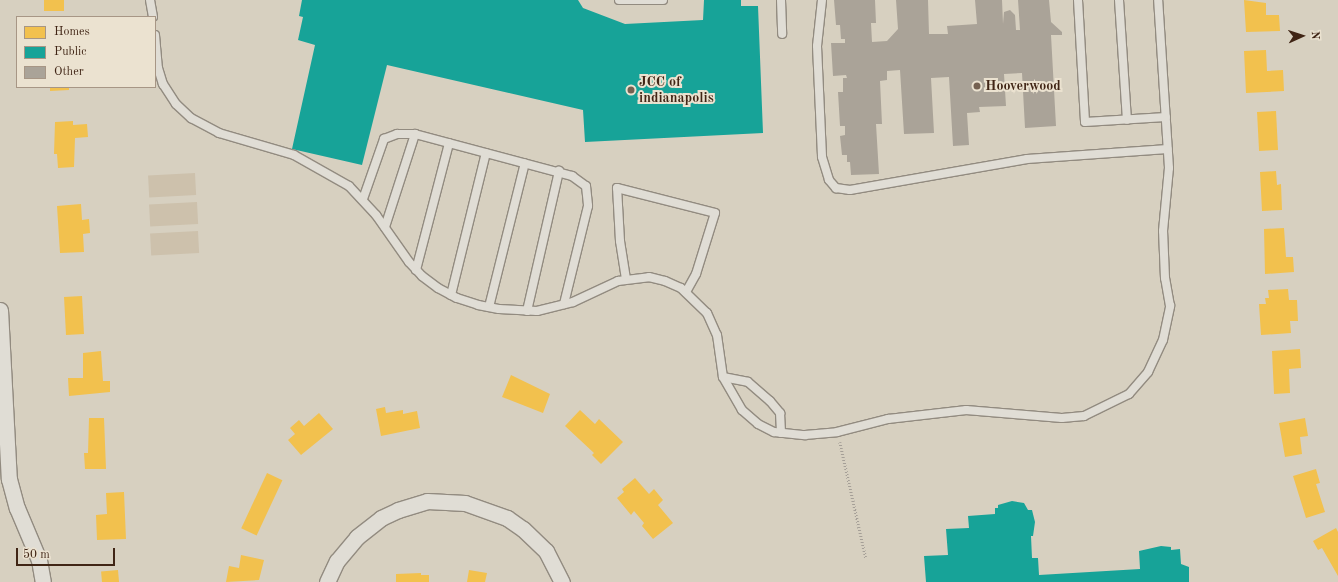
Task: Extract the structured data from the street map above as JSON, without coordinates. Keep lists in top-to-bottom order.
{
  "places": ["Hooverwood", "JCC of indianapolis"],
  "legend": ["Homes", "Public", "Other"],
  "scale_bar": "50 m",
  "north": "right"
}
